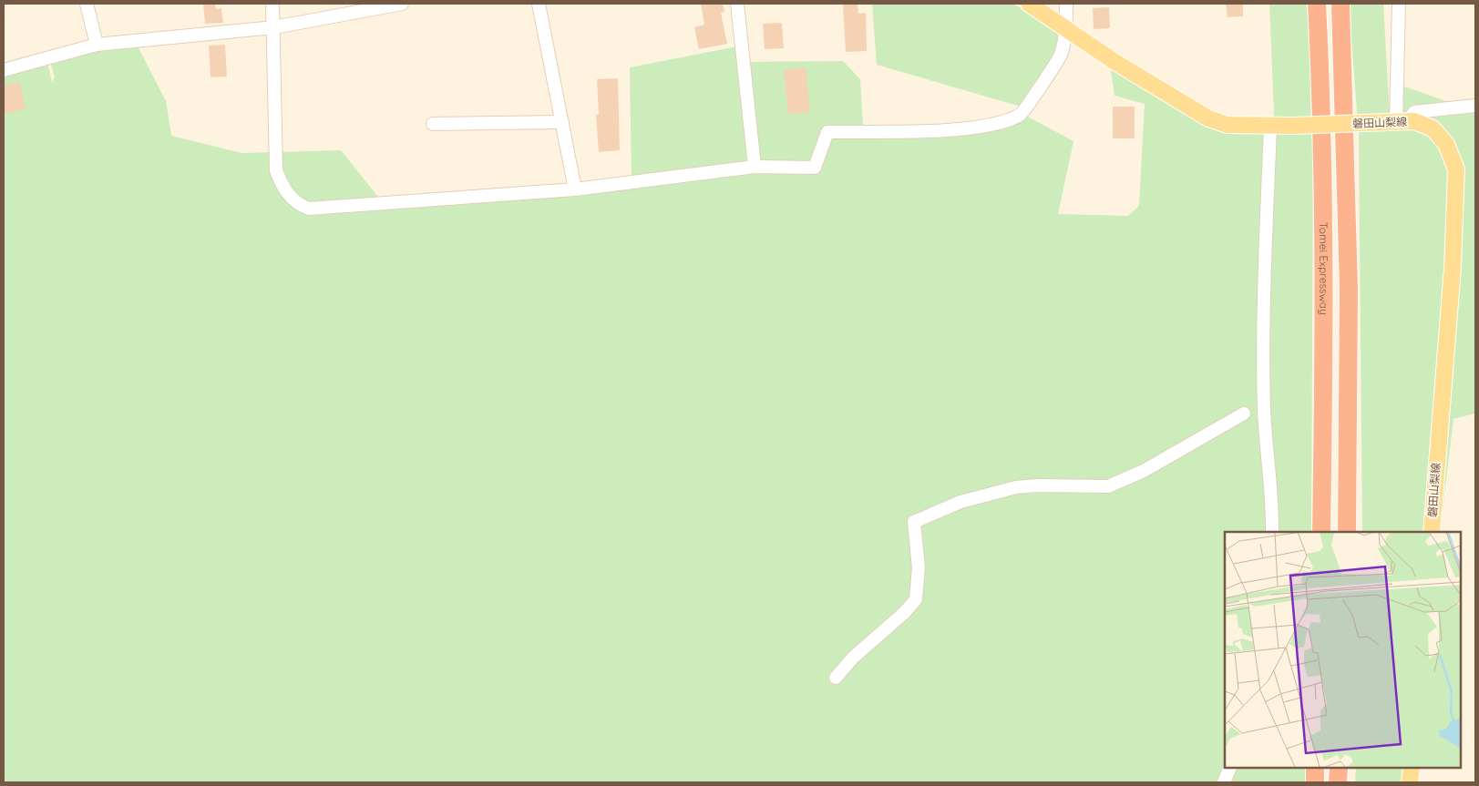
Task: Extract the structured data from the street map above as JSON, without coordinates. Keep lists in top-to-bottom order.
{
  "streets": {
    "highway": ["Tomei Expressway"],
    "main road": ["磐田山梨線"]
  }
}
